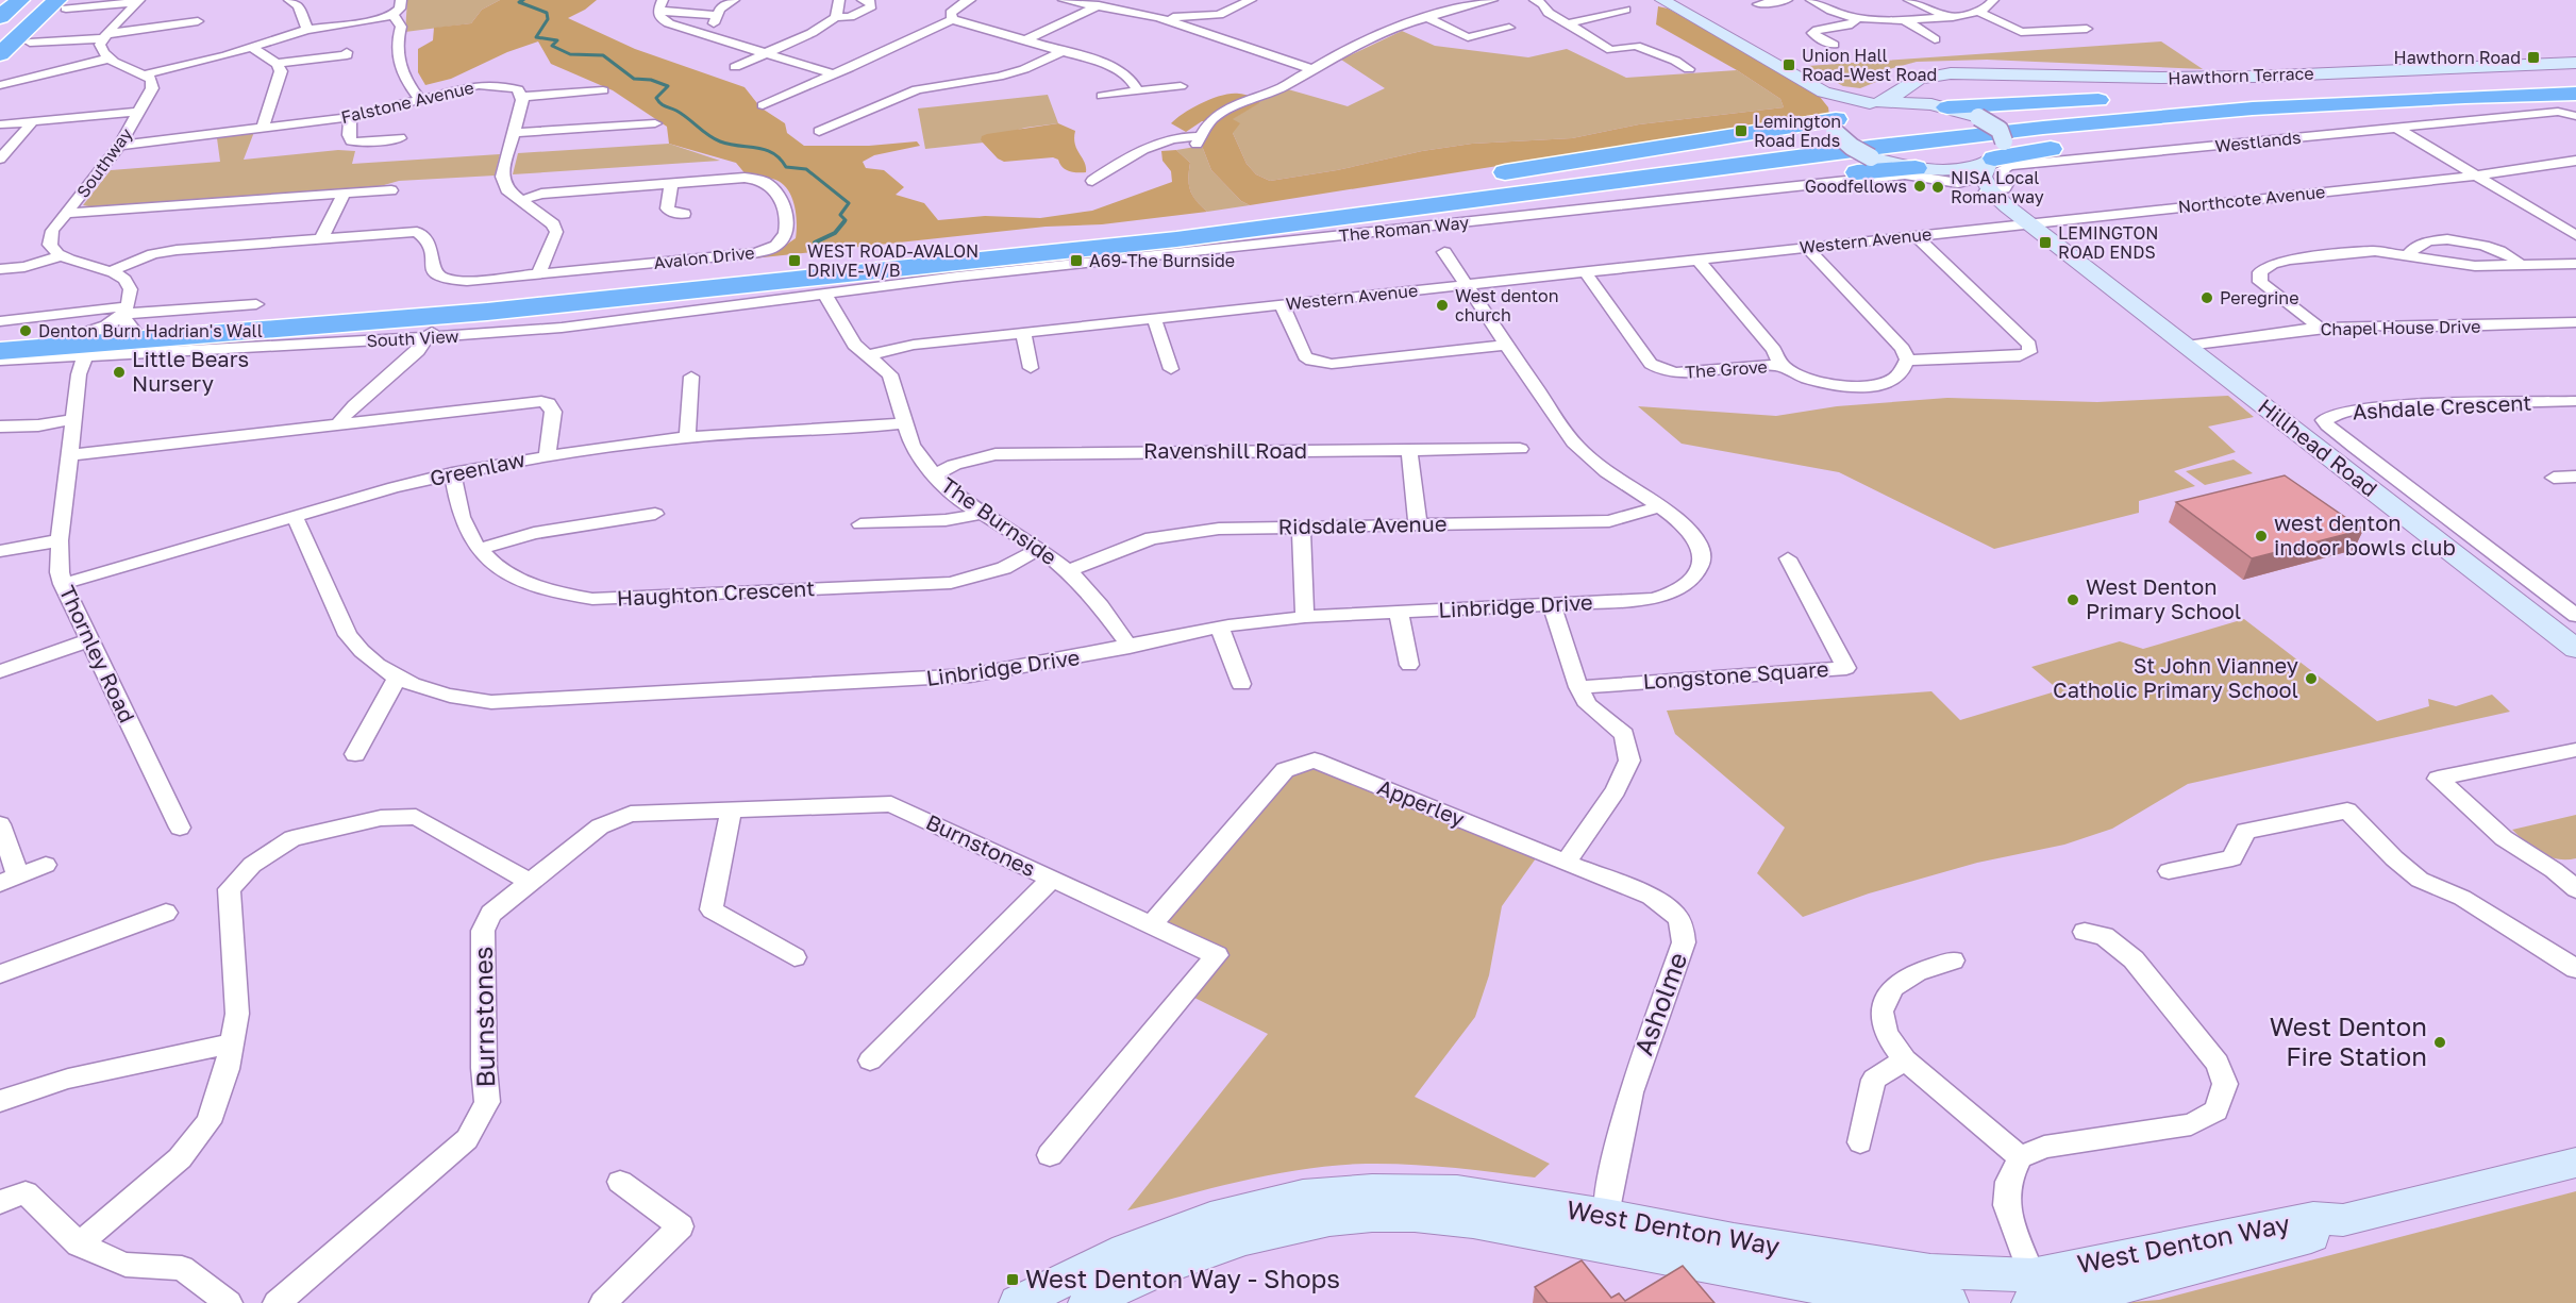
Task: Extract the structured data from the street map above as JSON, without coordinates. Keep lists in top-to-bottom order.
{
  "streets": {
    "street": [
      "Hawthorn Terrace",
      "Falstone Avenue",
      "Westlands",
      "Southway",
      "Northcote Avenue",
      "The Roman Way",
      "Western Avenue",
      "Avalon Drive",
      "Chapel House Drive",
      "South View",
      "The Grove",
      "Ashdale Crescent",
      "Hillhead Road",
      "Ravenshill Road",
      "Greenlaw",
      "The Burnside",
      "Ridsdale Avenue",
      "Haughton Crescent",
      "Linbridge Drive",
      "Thornley Road",
      "Longstone Square",
      "Apperley",
      "Burnstones",
      "Asholme",
      "West Denton Way"
    ]
  },
  "crossings": [
    ["Falstone Avenue", "Southway"],
    ["Westlands", "The Roman Way"],
    ["Westlands", "Hillhead Road"],
    ["Northcote Avenue", "Western Avenue"],
    ["Northcote Avenue", "Hillhead Road"],
    ["The Roman Way", "South View"],
    ["The Roman Way", "Hillhead Road"],
    ["The Roman Way", "The Burnside"],
    ["Western Avenue", "The Grove"],
    ["Western Avenue", "Hillhead Road"],
    ["Western Avenue", "The Burnside"],
    ["Western Avenue", "Linbridge Drive"],
    ["Chapel House Drive", "Hillhead Road"],
    ["South View", "The Burnside"],
    ["South View", "Thornley Road"],
    ["Ravenshill Road", "The Burnside"],
    ["Greenlaw", "The Burnside"],
    ["Greenlaw", "Haughton Crescent"],
    ["Greenlaw", "Linbridge Drive"],
    ["Greenlaw", "Thornley Road"],
    ["The Burnside", "Ridsdale Avenue"],
    ["The Burnside", "Haughton Crescent"],
    ["The Burnside", "Linbridge Drive"],
    ["Ridsdale Avenue", "Linbridge Drive"],
    ["Apperley", "Burnstones"],
    ["Apperley", "Asholme"],
    ["Asholme", "West Denton Way"]
  ],
  "places": {
    "transit": [
      "Hawthorn Road",
      "Union Hall Road-West Road",
      "Lemington Road Ends",
      "LEMINGTON ROAD ENDS",
      "WEST ROAD-AVALON DRIVE-W/B",
      "A69-The Burnside",
      "West Denton Way - Shops"
    ],
    "other": [
      "Goodfellows",
      "NISA Local Roman way",
      "Peregrine",
      "West denton church",
      "Denton Burn Hadrian's Wall",
      "Little Bears Nursery",
      "west denton indoor bowls club",
      "West Denton Primary School",
      "St John Vianney Catholic Primary School",
      "West Denton Fire Station"
    ]
  }
}
